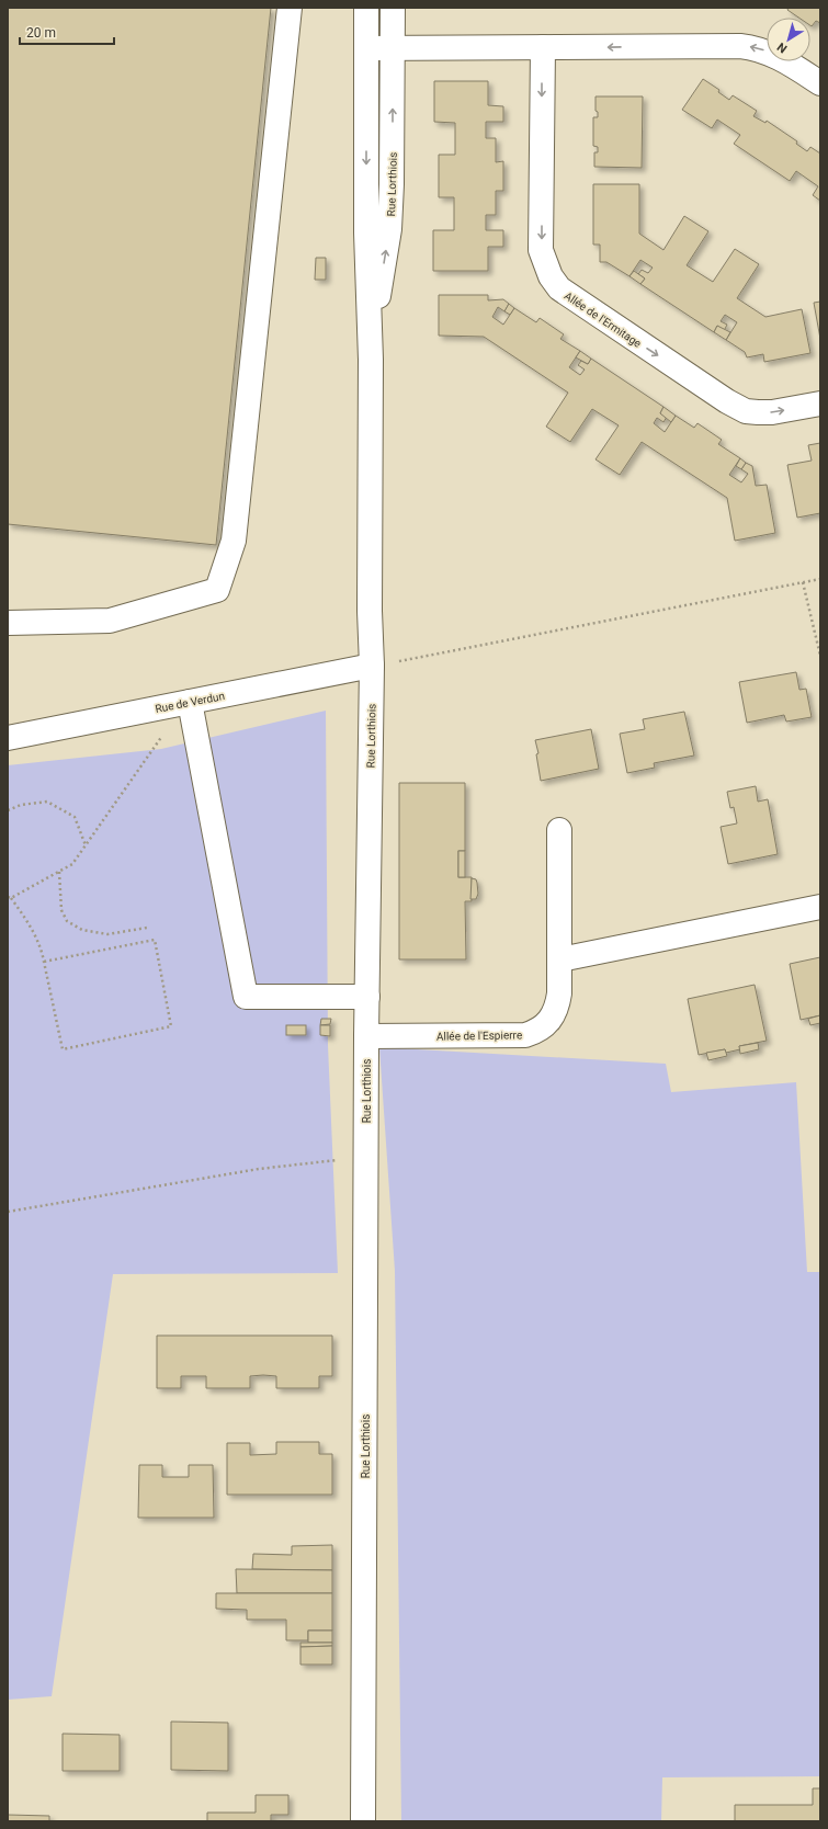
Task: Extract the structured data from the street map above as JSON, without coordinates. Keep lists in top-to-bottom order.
{
  "streets": {
    "street": [
      "Rue Lorthiois",
      "Allée de l'Ermitage",
      "Rue de Verdun",
      "Allée de l'Espierre"
    ]
  },
  "crossings": [
    ["Rue Lorthiois", "Rue de Verdun"],
    ["Rue Lorthiois", "Allée de l'Espierre"]
  ],
  "one_way": ["Allée de l'Ermitage"],
  "scale_bar": "20 m",
  "north": "bottom left"
}
